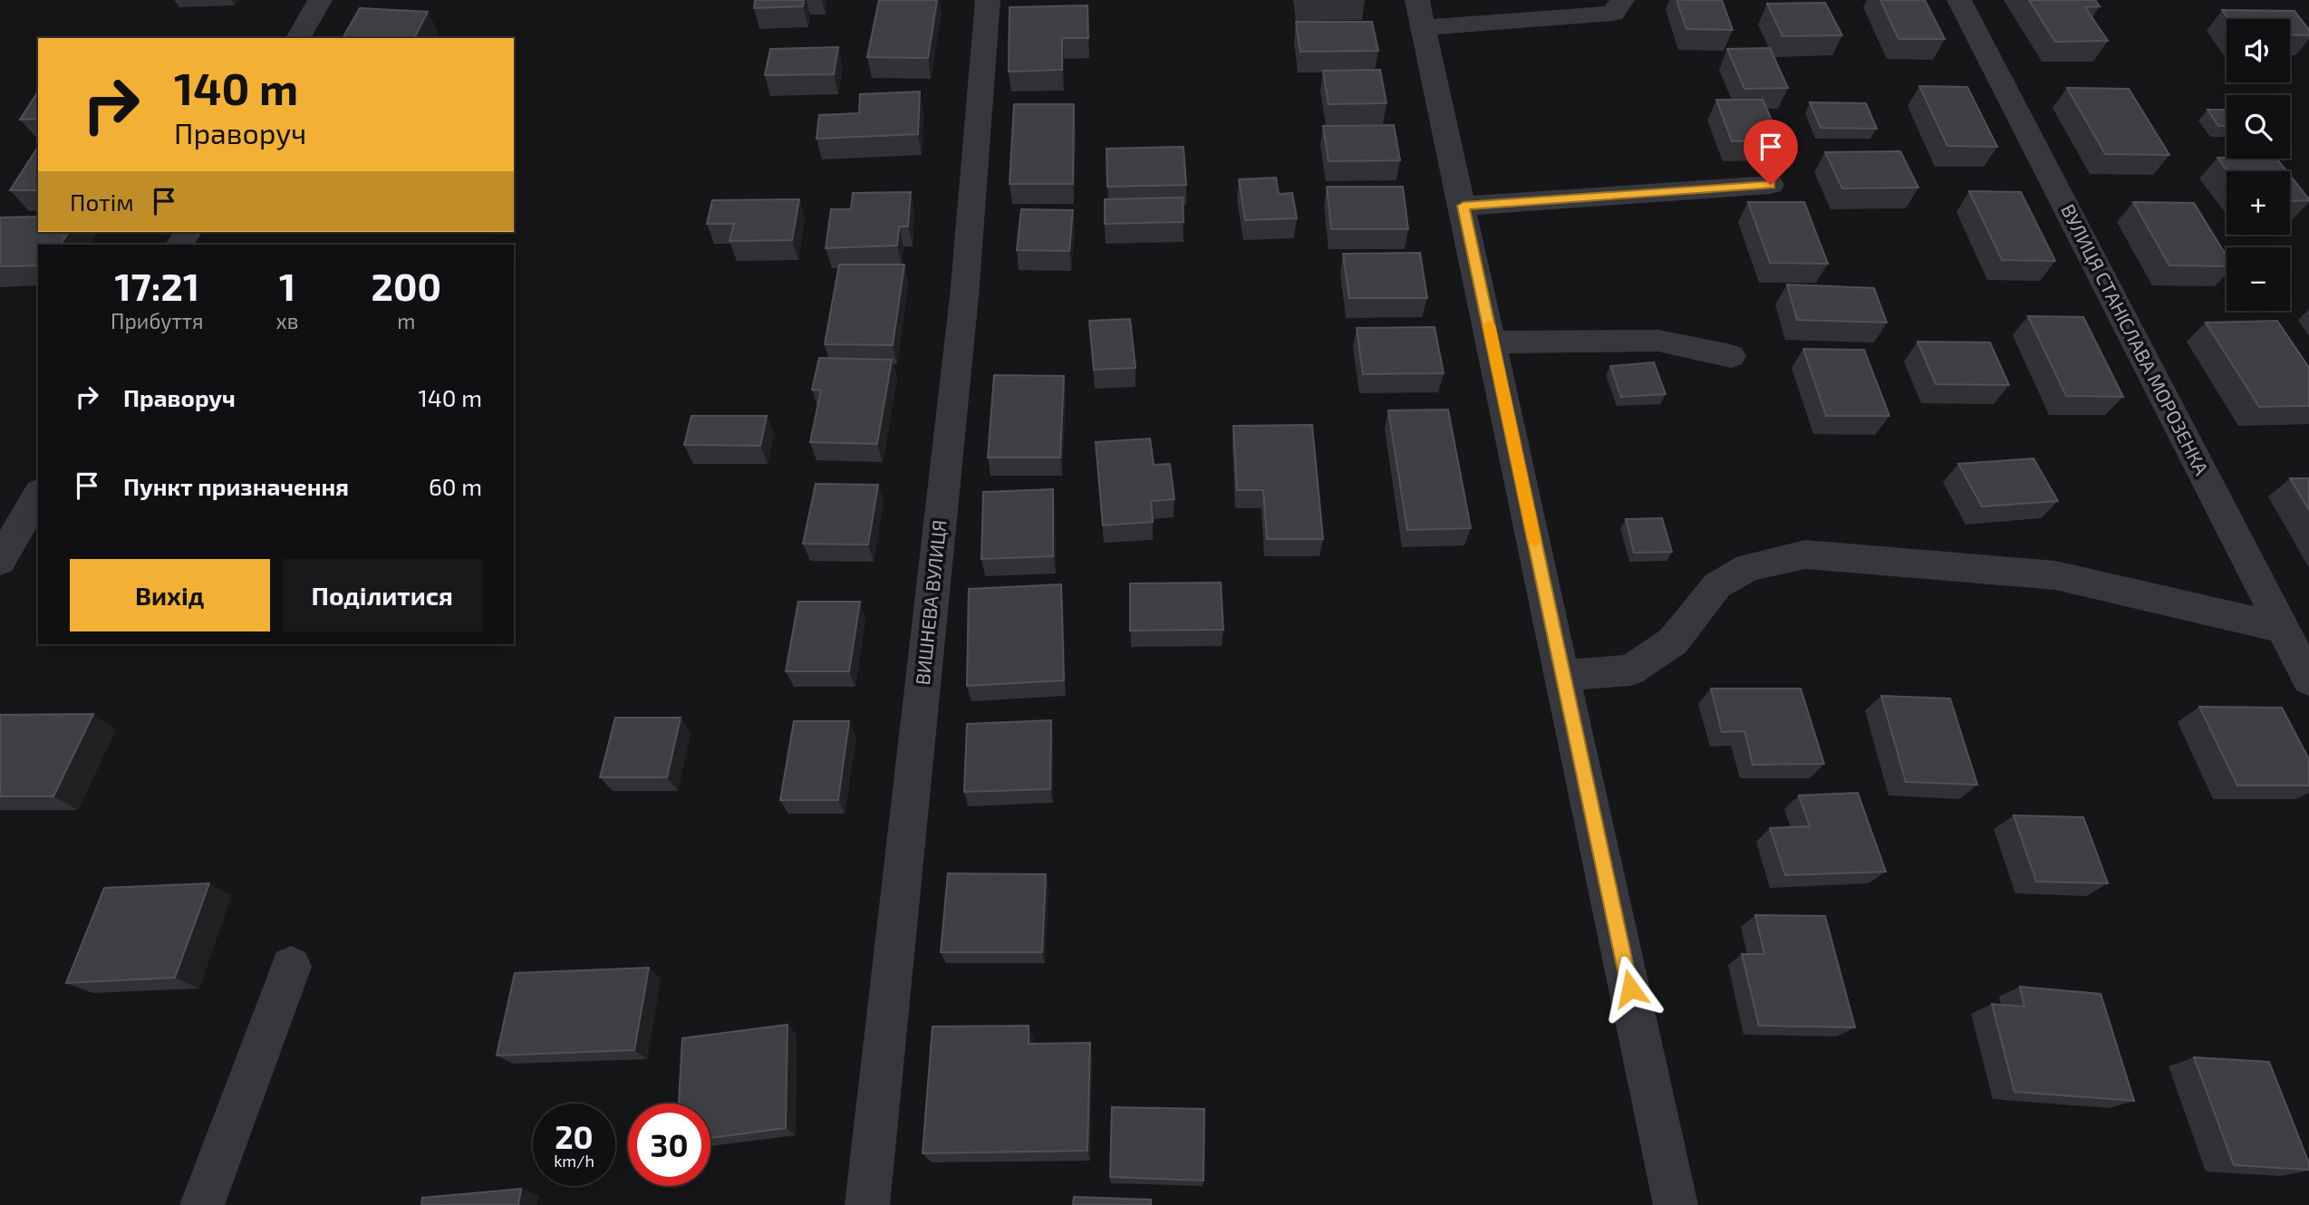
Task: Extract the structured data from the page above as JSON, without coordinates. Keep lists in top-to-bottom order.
{
  "streets": {
    "street": ["ВУЛИЦЯ СТАНІСЛАВА МОРОЗЕНКА", "ВИШНЕВА ВУЛИЦЯ"]
  },
  "page": {
    "map_buttons": ["+", "−"],
    "turn": ["140 m", "Праворуч"],
    "then": "Потім",
    "eta": [
      "17:21",
      "Прибуття",
      "1",
      "хв",
      "200",
      "m"
    ],
    "list": [
      {
        "name": "Праворуч",
        "value": "140 m"
      },
      {
        "name": "Пункт призначення",
        "value": "60 m"
      }
    ],
    "buttons": ["Вихід", "Поділитися"],
    "speed": "20 km/h",
    "limit": "30"
  }
}
